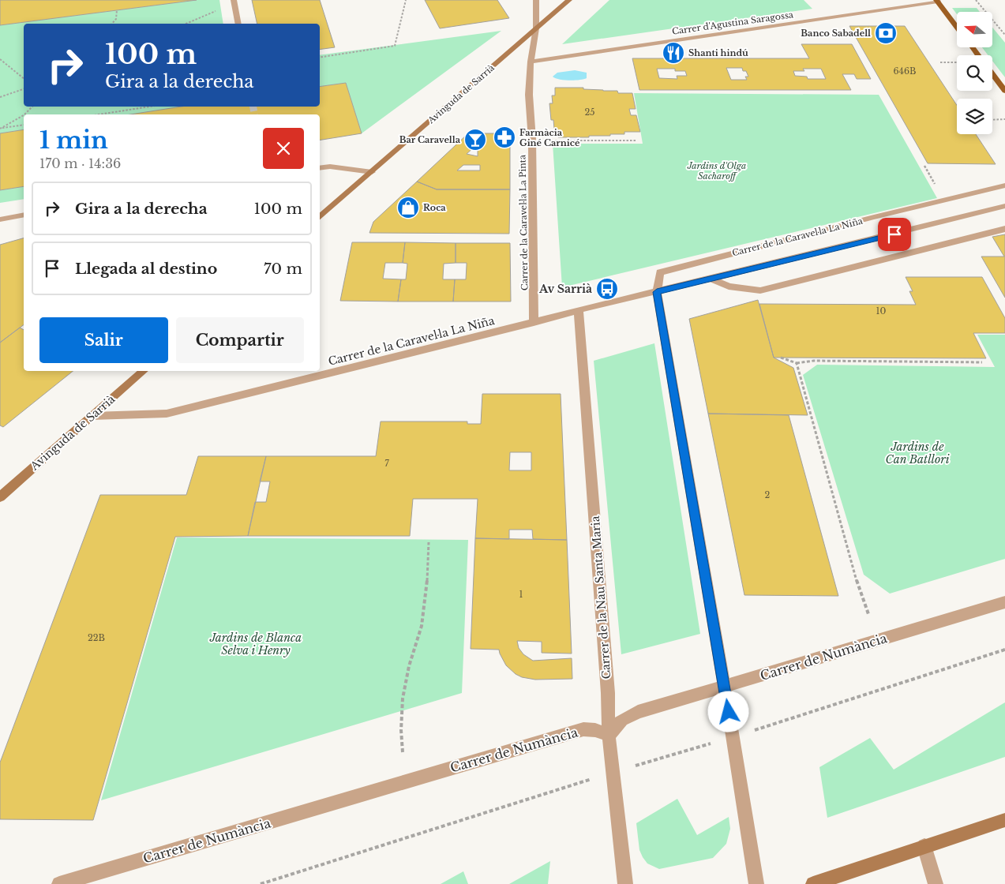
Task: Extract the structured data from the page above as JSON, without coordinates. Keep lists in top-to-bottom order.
{
  "streets": {
    "main road": ["Avinguda de Sarrià"],
    "street": [
      "Carrer d'Agustina Saragossa",
      "Carrer de la Caravel·la La Pinta",
      "Carrer de la Caravel·la La Niña",
      "Carrer de la Nau Santa Maria",
      "Carrer de Numància"
    ]
  },
  "crossings": [
    ["Carrer d'Agustina Saragossa", "Carrer de la Caravel·la La Pinta"],
    ["Avinguda de Sarrià", "Carrer de la Caravel·la La Pinta"],
    ["Avinguda de Sarrià", "Carrer de la Caravel·la La Niña"],
    ["Carrer de la Caravel·la La Pinta", "Carrer de la Caravel·la La Niña"],
    ["Carrer de la Caravel·la La Niña", "Carrer de la Nau Santa Maria"],
    ["Carrer de la Nau Santa Maria", "Carrer de Numància"]
  ],
  "parks": ["Jardins d'Olga Sacharoff", "Jardins de Can Batllori", "Jardins de Blanca Selva i Henry"],
  "places": {
    "bank": ["Banco Sabadell"],
    "restaurant": ["Shanti hindú"],
    "pharmacy": ["Farmàcia Giné Carnicé"],
    "bar": ["Bar Caravella"],
    "shop": ["Roca"],
    "bus stop": ["Av Sarrià"]
  },
  "house_numbers": [
    "646B",
    "25",
    "10",
    "7",
    "2",
    "1",
    "22B"
  ],
  "north": "left",
  "page": {
    "turn": ["100 m", "Gira a la derecha"],
    "heading": ["1 min", "170 m · 14:36"],
    "list": [
      {
        "name": "Gira a la derecha",
        "value": "100 m"
      },
      {
        "name": "Llegada al destino",
        "value": "70 m"
      }
    ],
    "buttons": ["Salir", "Compartir"]
  }
}
